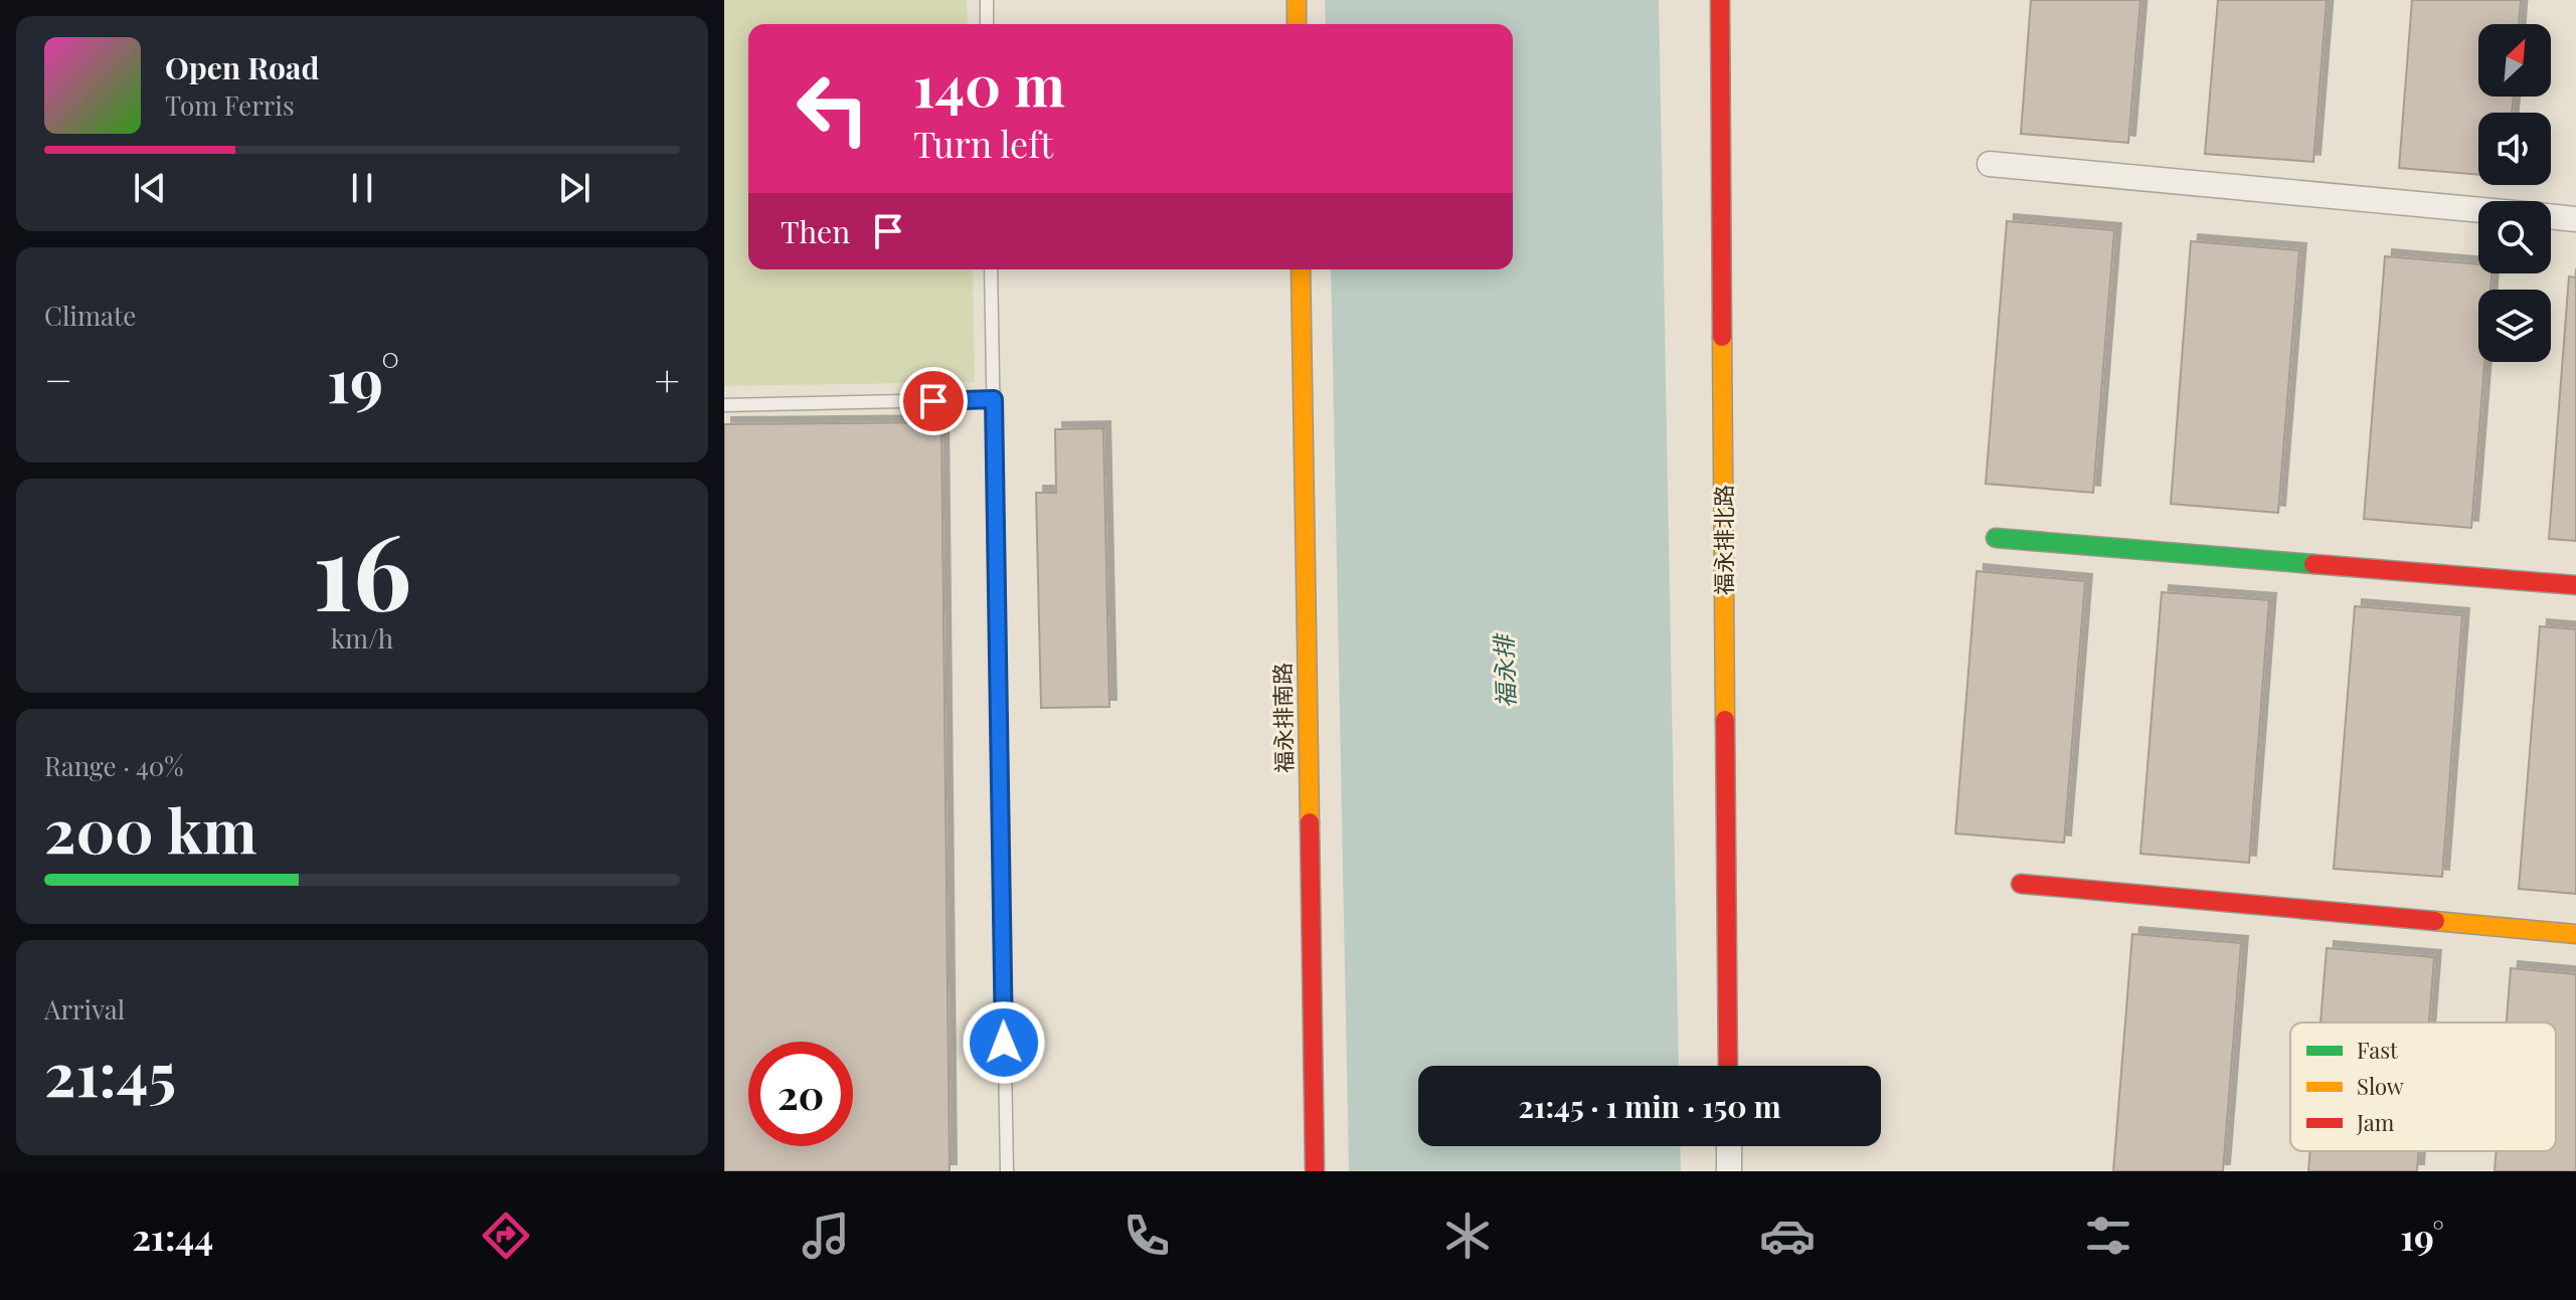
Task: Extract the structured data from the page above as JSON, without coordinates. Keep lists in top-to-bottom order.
{
  "streets": {
    "street": ["福永排北路", "福永排南路"]
  },
  "water": ["福永排"],
  "legend": ["Fast", "Slow", "Jam"],
  "north": "top right",
  "page": {
    "turn": ["140 m", "Turn left"],
    "song": ["Open Road", "Tom Ferris"],
    "then": "Then",
    "tile": [
      "Climate",
      ["16", "km/h"],
      ["Range · 40%", "200 km"],
      ["Arrival", "21:45"]
    ],
    "heat": ["−", "19°", "+"],
    "limit": "20",
    "trip": "21:45 · 1 min · 150 m",
    "tabs": ["21:44", "19°"]
  }
}
